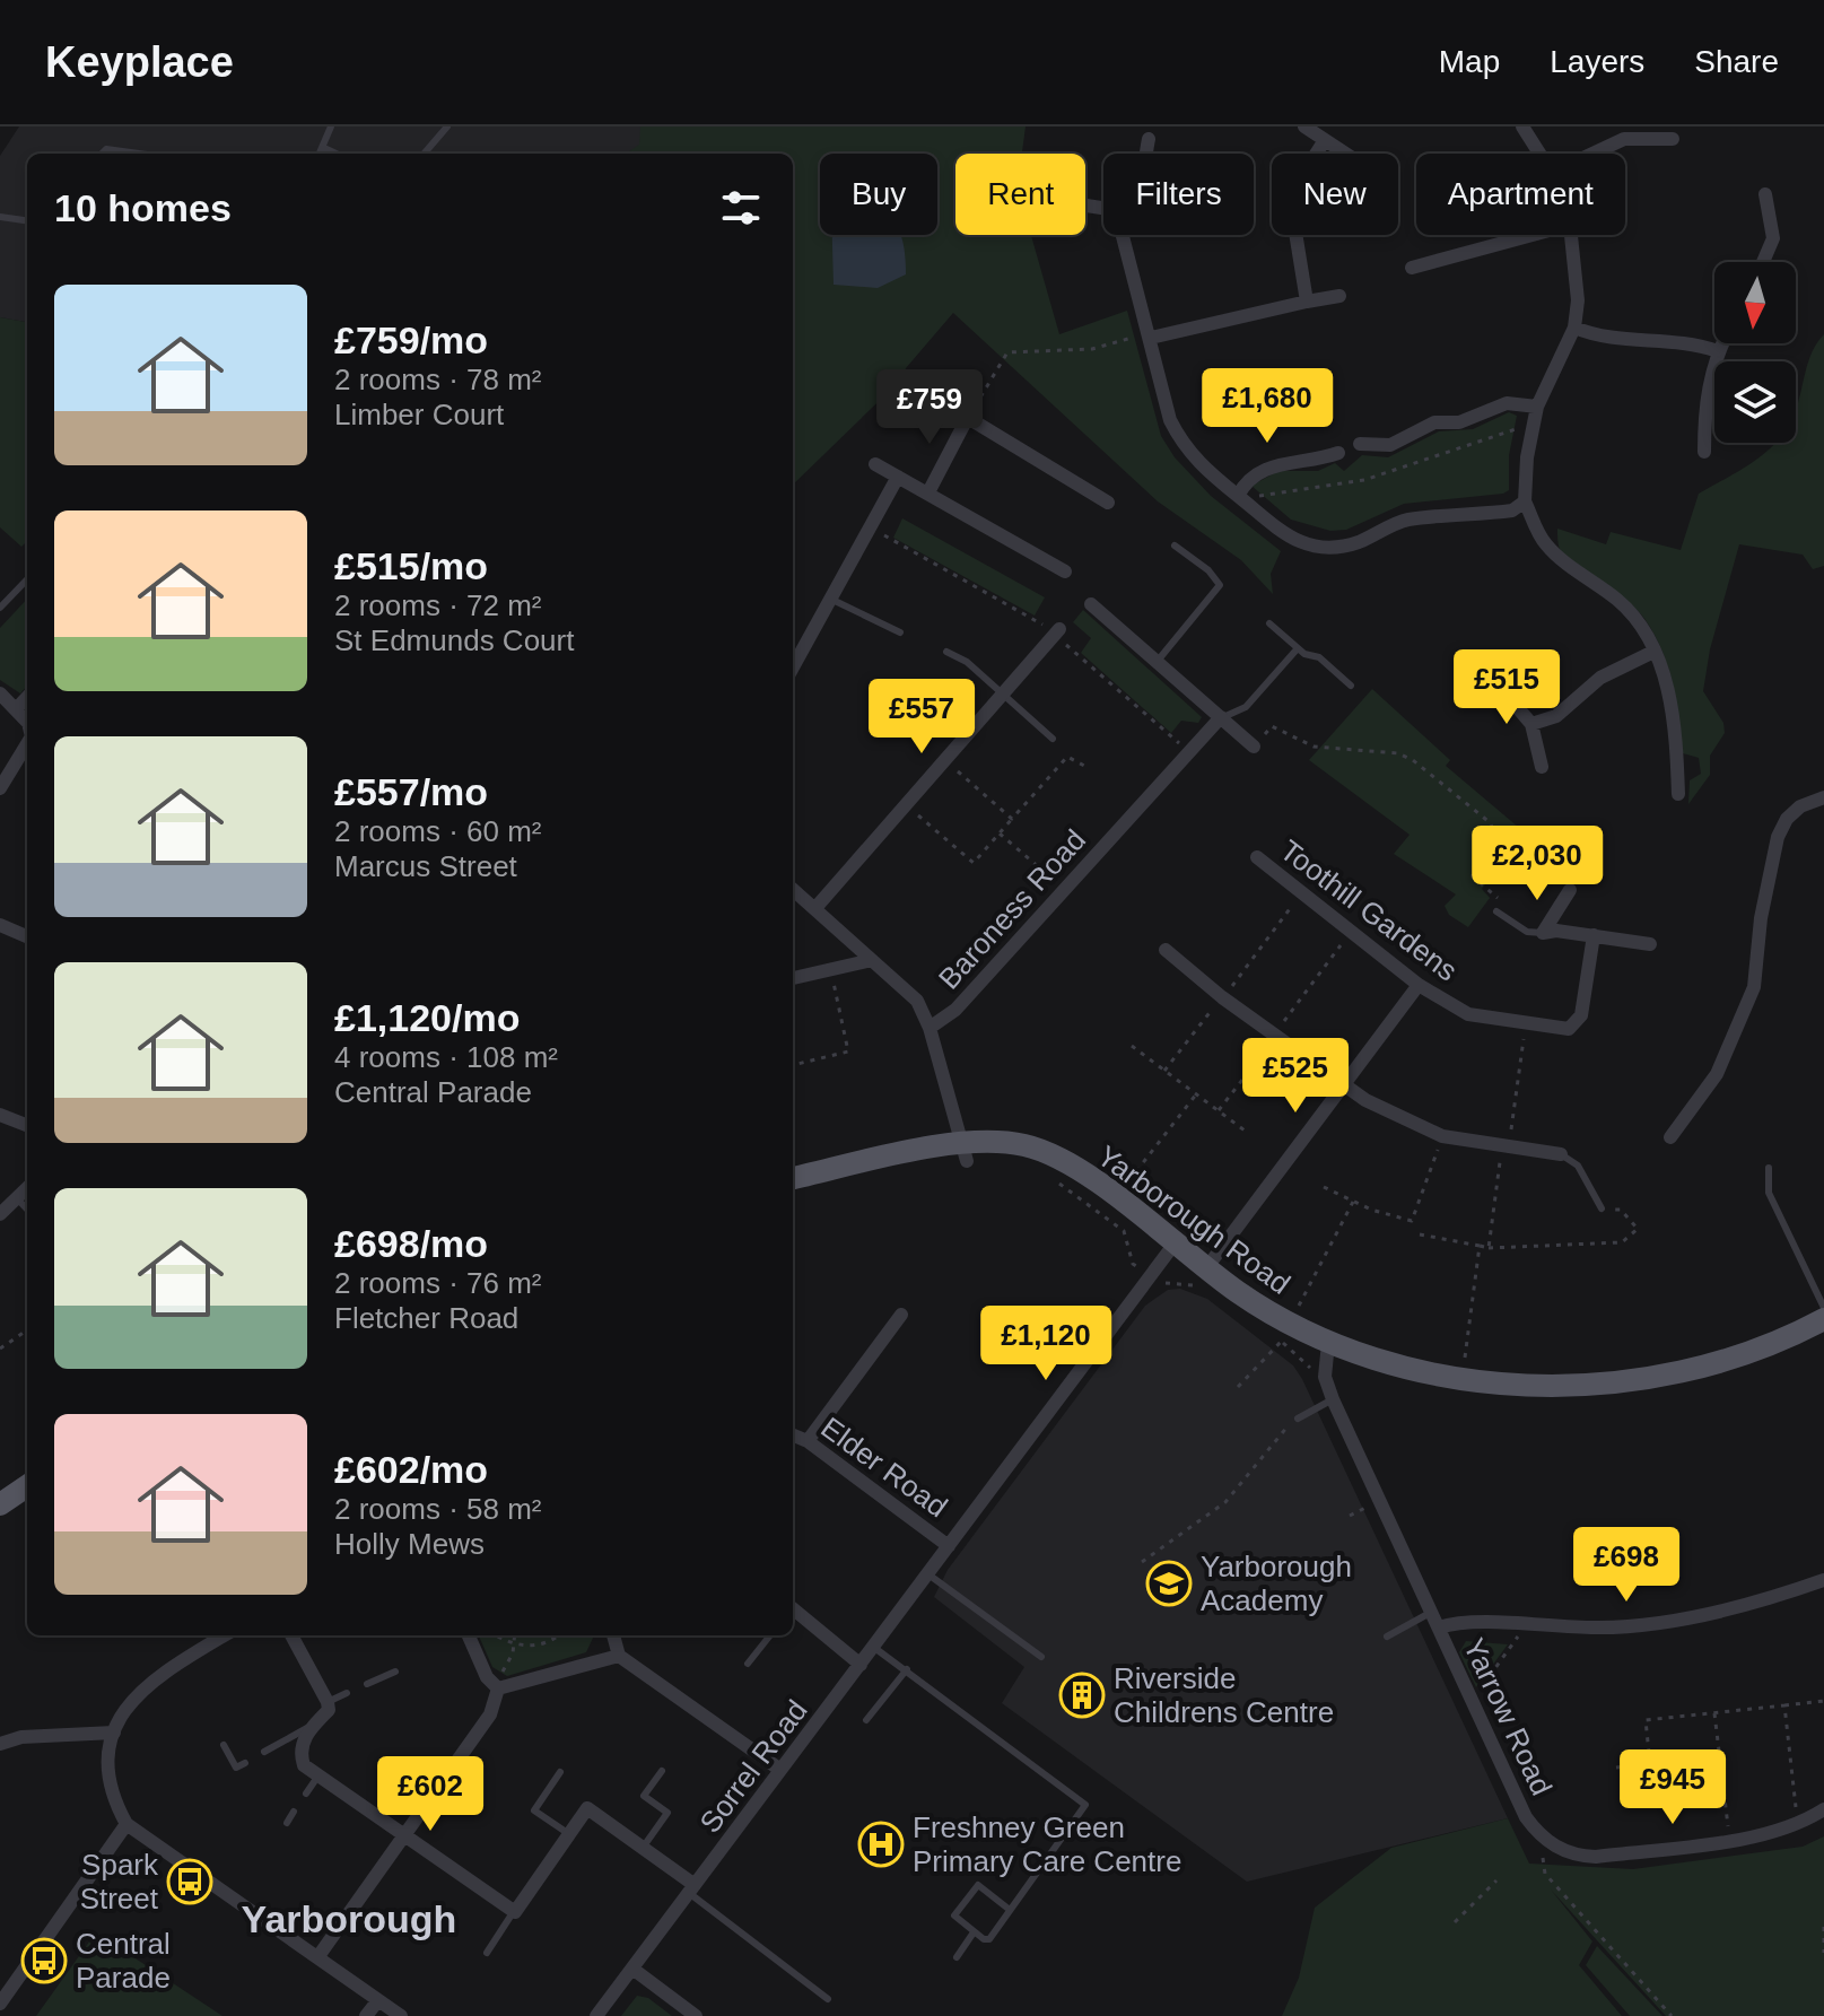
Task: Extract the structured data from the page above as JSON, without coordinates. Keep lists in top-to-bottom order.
{
  "streets": {
    "main road": ["Yarborough Road"],
    "street": [
      "Baroness Road",
      "Toothill Gardens",
      "Elder Road",
      "Yarrow Road",
      "Sorrel Road"
    ]
  },
  "crossings": [
    ["Baroness Road", "Yarborough Road"],
    ["Yarborough Road", "Yarrow Road"],
    ["Elder Road", "Sorrel Road"]
  ],
  "districts": ["Yarborough"],
  "places": {
    "school or university": ["Yarborough Academy"],
    "building": ["Riverside Childrens Centre"],
    "hospital": ["Freshney Green Primary Care Centre"],
    "bus stop": ["Spark Street", "Central Parade"]
  },
  "north": "bottom",
  "page": {
    "header": "Keyplace",
    "nav": ["Map", "Layers", "Share"],
    "chip": [
      "Buy",
      "Rent",
      "Filters",
      "New",
      "Apartment"
    ],
    "heading": "10 homes",
    "list": [
      {
        "name": "£759/mo",
        "note": "2 rooms · 78 m² · Limber Court"
      },
      {
        "name": "£515/mo",
        "note": "2 rooms · 72 m² · St Edmunds Court"
      },
      {
        "name": "£557/mo",
        "note": "2 rooms · 60 m² · Marcus Street"
      },
      {
        "name": "£1,120/mo",
        "note": "4 rooms · 108 m² · Central Parade"
      },
      {
        "name": "£698/mo",
        "note": "2 rooms · 76 m² · Fletcher Road"
      },
      {
        "name": "£602/mo",
        "note": "2 rooms · 58 m² · Holly Mews"
      }
    ],
    "price": [
      "£1,680",
      "£759",
      "£515",
      "£557",
      "£2,030",
      "£525",
      "£1,120",
      "£698",
      "£945",
      "£602"
    ]
  }
}
